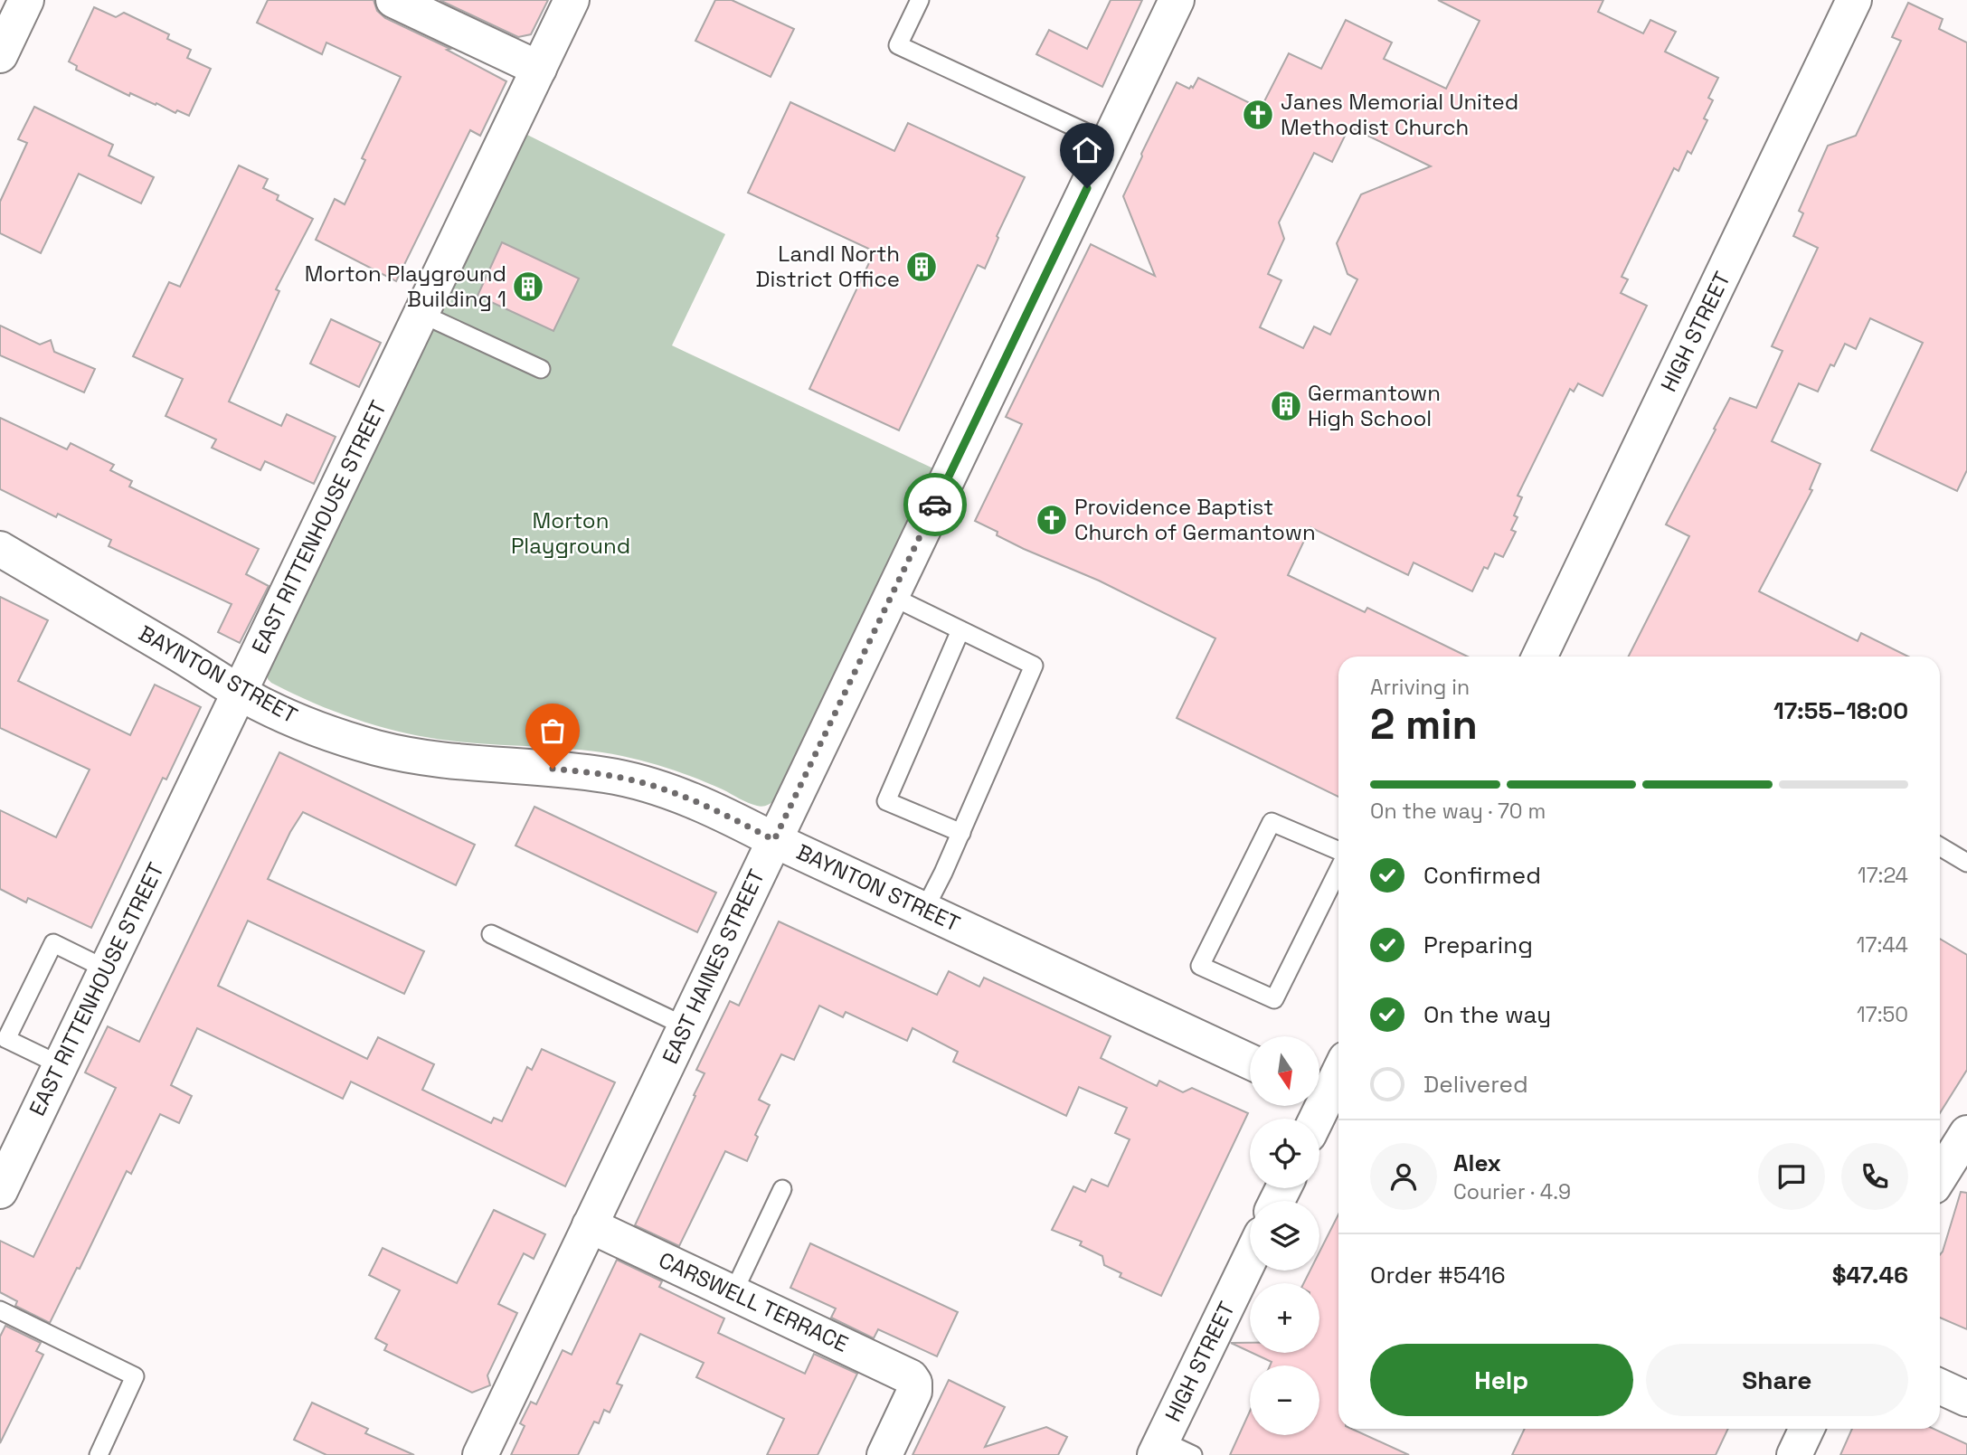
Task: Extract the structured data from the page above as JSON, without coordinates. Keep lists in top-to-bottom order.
{
  "streets": {
    "street": [
      "HIGH STREET",
      "EAST RITTENHOUSE STREET",
      "BAYNTON STREET",
      "EAST HAINES STREET",
      "CARSWELL TERRACE"
    ]
  },
  "crossings": [
    ["EAST RITTENHOUSE STREET", "BAYNTON STREET"],
    ["BAYNTON STREET", "EAST HAINES STREET"],
    ["EAST HAINES STREET", "CARSWELL TERRACE"]
  ],
  "parks": ["Morton Playground"],
  "places": {
    "church": ["Janes Memorial United Methodist Church", "Providence Baptist Church of Germantown"],
    "building": ["LandI North District Office", "Morton Playground Building 1", "Germantown High School"]
  },
  "north": "bottom",
  "page": {
    "heading": ["2 min", "Arriving in", "17:55–18:00"],
    "panel": [
      "Alex",
      "Courier · 4.9",
      "Order #5416",
      "$47.46"
    ],
    "bar": "On the way · 70 m",
    "list": [
      ["Confirmed", "17:24"],
      ["Preparing", "17:44"],
      ["On the way", "17:50"],
      "Delivered"
    ],
    "map_buttons": ["+", "−"],
    "buttons": ["Help", "Share"]
  }
}
